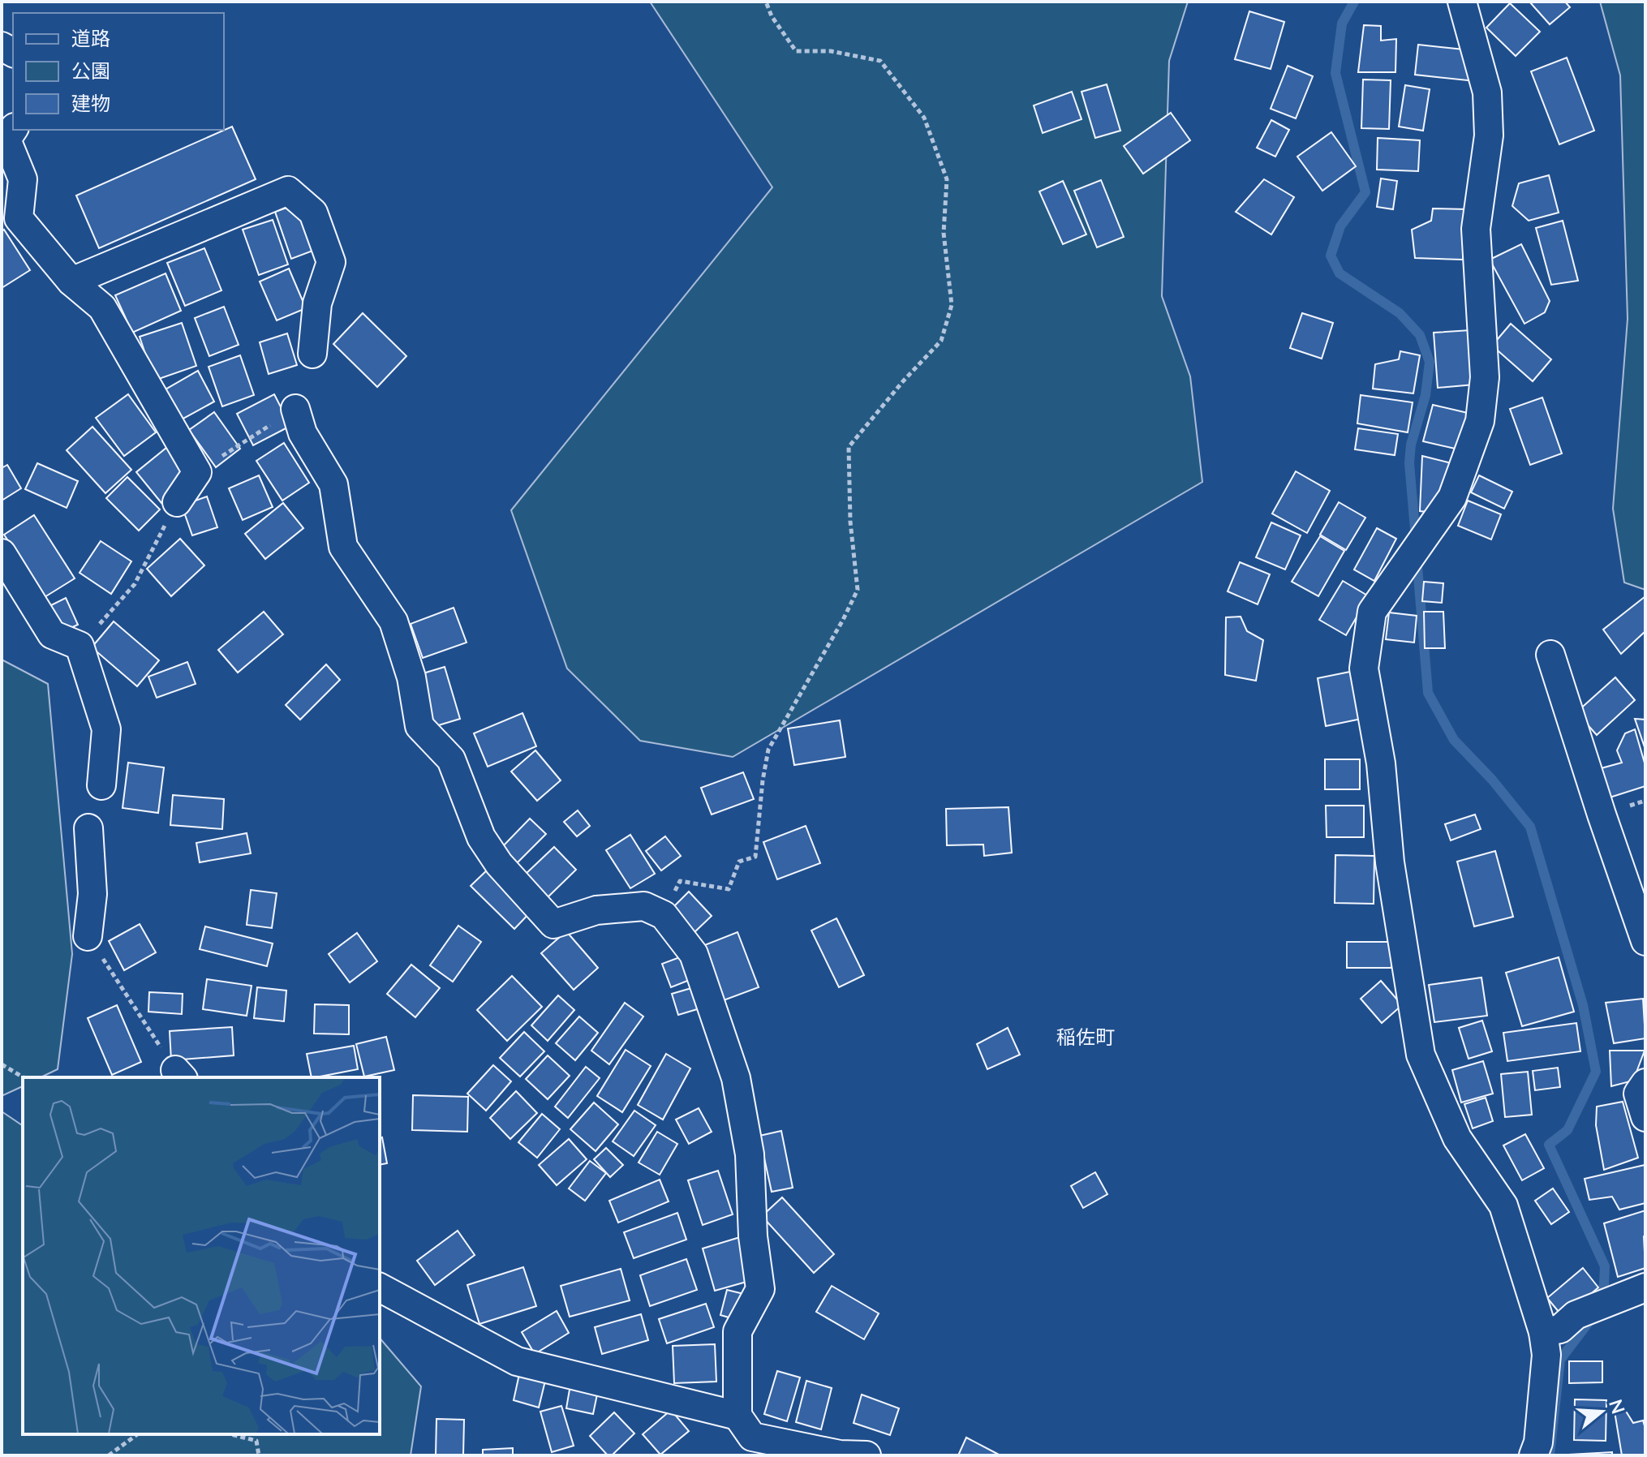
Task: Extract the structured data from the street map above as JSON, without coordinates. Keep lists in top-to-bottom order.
{
  "districts": ["稲佐町"],
  "legend": ["道路", "公園", "建物"],
  "north": "right"
}
